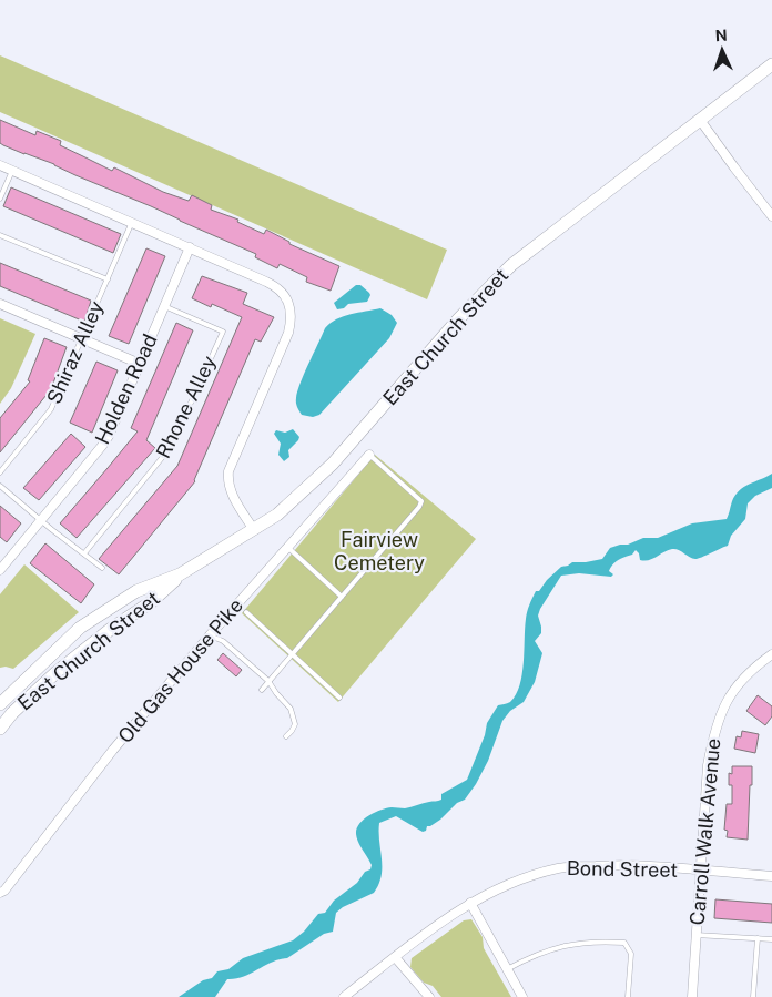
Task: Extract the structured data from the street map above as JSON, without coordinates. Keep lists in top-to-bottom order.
{
  "streets": {
    "main road": ["East Church Street"],
    "street": [
      "Holden Road",
      "Old Gas House Pike",
      "Carroll Walk Avenue",
      "Bond Street"
    ],
    "lane": ["Shiraz Alley", "Rhone Alley"]
  },
  "crossings": [
    ["Holden Road", "Rhone Alley"],
    ["Carroll Walk Avenue", "Bond Street"]
  ],
  "parks": ["Fairview Cemetery"],
  "north": "top"
}
